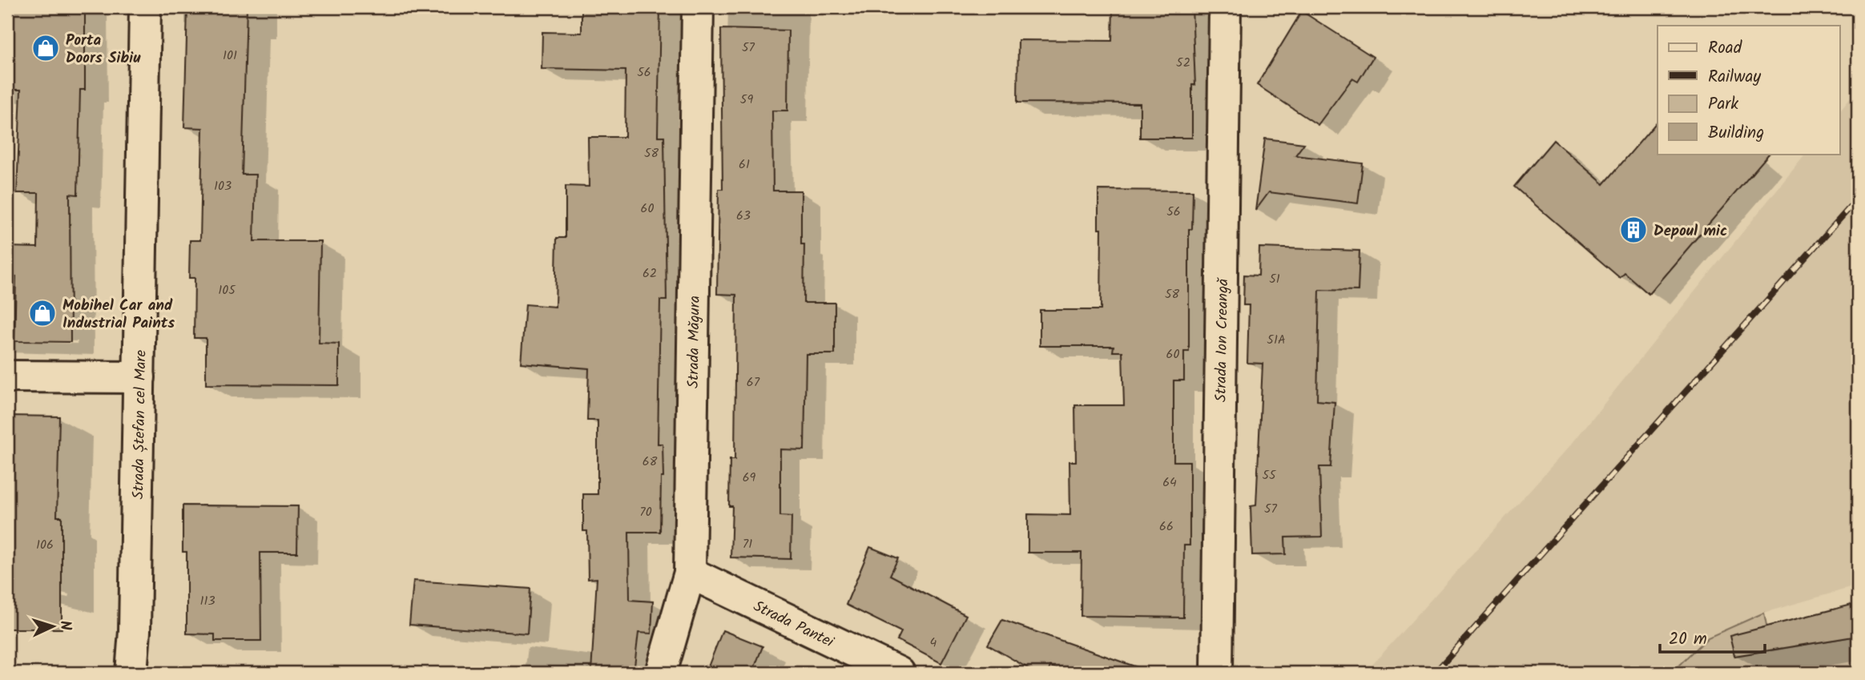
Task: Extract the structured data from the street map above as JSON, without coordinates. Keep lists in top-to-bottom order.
{
  "streets": {
    "street": [
      "Strada Ion Creangă",
      "Strada Măgura",
      "Strada Ștefan cel Mare",
      "Strada Pantei"
    ]
  },
  "crossings": [
    ["Strada Măgura", "Strada Pantei"]
  ],
  "places": {
    "shop": ["Porta Doors Sibiu", "Mobihel Car and Industrial Paints"],
    "building": ["Depoul mic"]
  },
  "house_numbers": [
    "57",
    "101",
    "52",
    "56",
    "59",
    "58",
    "61",
    "103",
    "60",
    "56",
    "63",
    "62",
    "51",
    "105",
    "58",
    "51A",
    "60",
    "67",
    "68",
    "55",
    "69",
    "64",
    "57",
    "70",
    "66",
    "71",
    "106",
    "113",
    "4"
  ],
  "legend": [
    "Road",
    "Railway",
    "Park",
    "Building"
  ],
  "scale_bar": "20 m",
  "north": "right"
}
